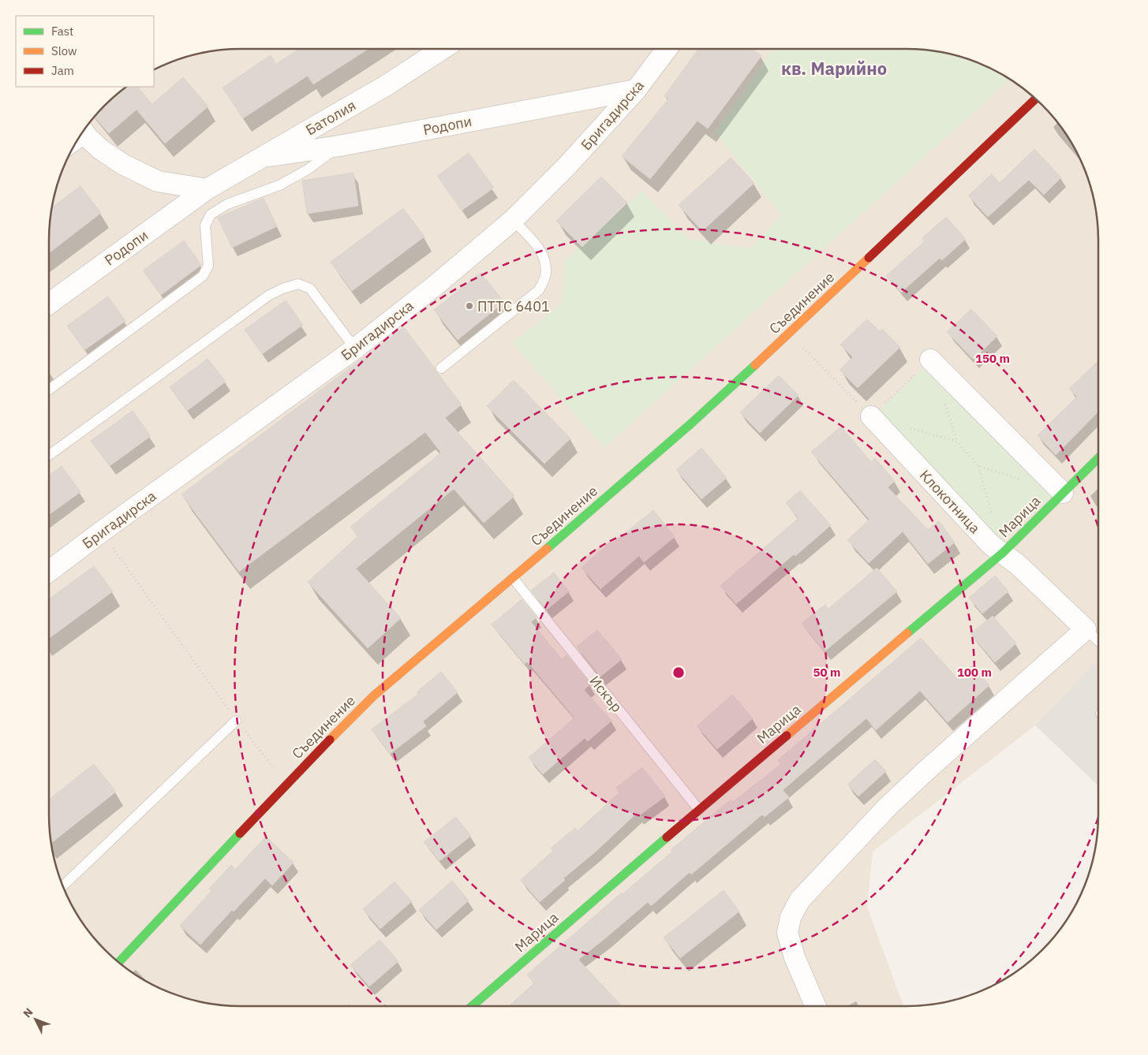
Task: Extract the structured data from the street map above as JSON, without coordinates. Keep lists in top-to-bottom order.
{
  "streets": {
    "street": [
      "Бригадирска",
      "Батолия",
      "Родопи",
      "Съединение",
      "Клокотница",
      "Марица"
    ],
    "lane": ["Искър"]
  },
  "crossings": [
    ["Бригадирска", "Родопи"],
    ["Батолия", "Родопи"],
    ["Съединение", "Искър"],
    ["Клокотница", "Марица"],
    ["Марица", "Искър"]
  ],
  "districts": ["кв. Марийно"],
  "places": ["ПТТС 6401"],
  "legend": ["Fast", "Slow", "Jam"],
  "north": "top left",
  "rings": ["150 m", "50 m", "100 m"]
}
